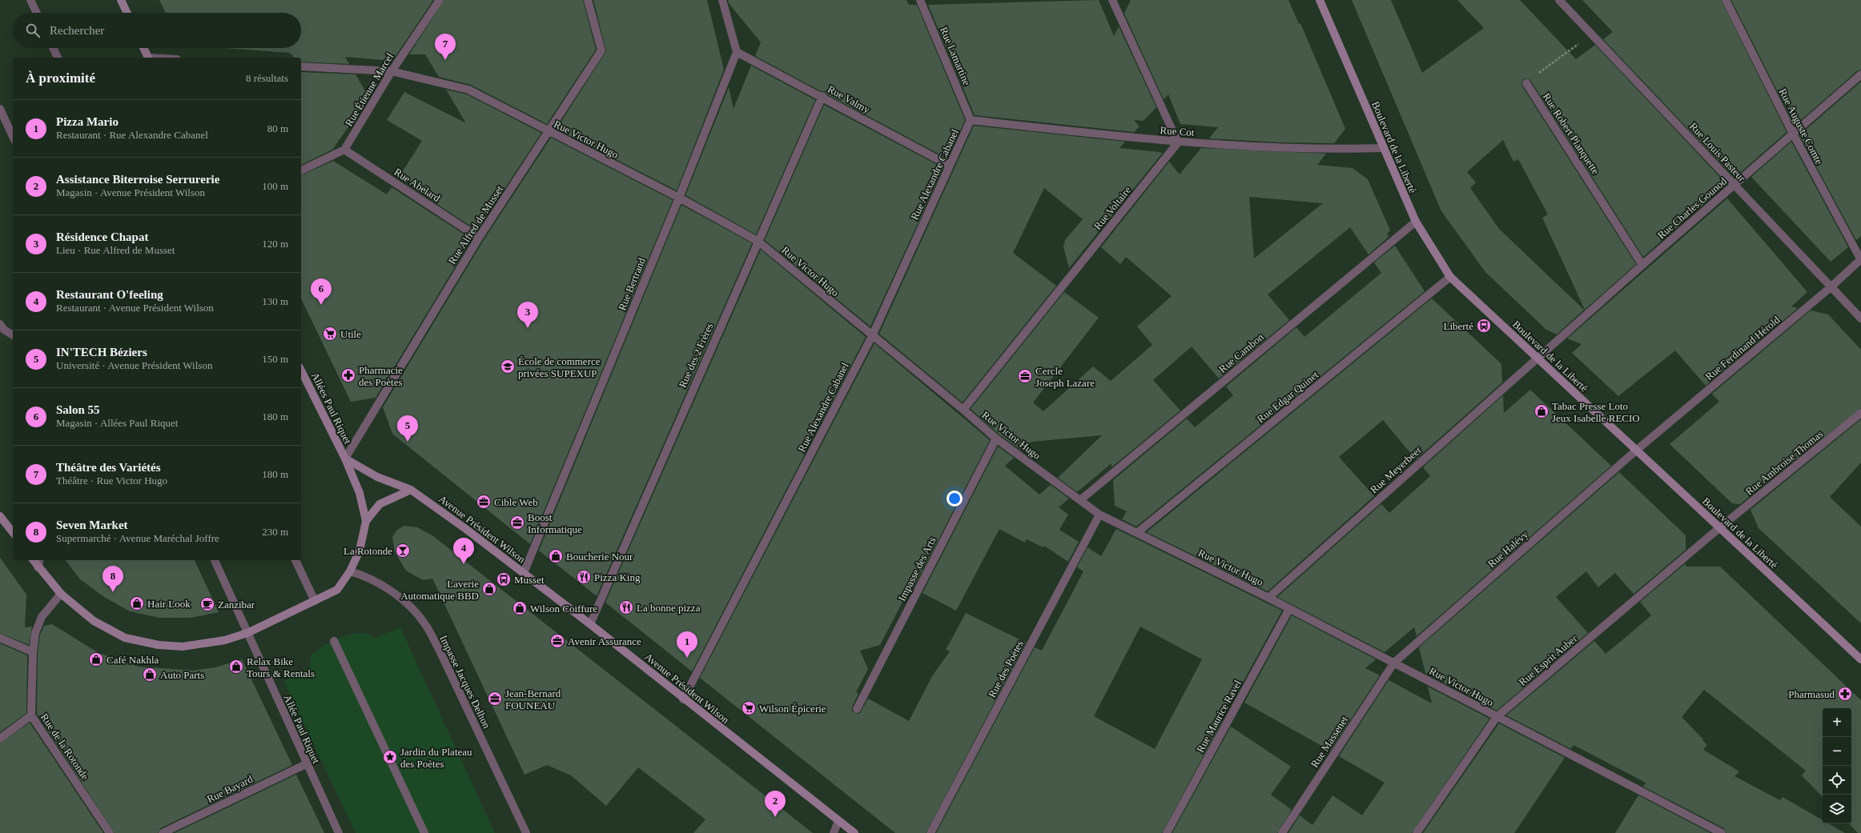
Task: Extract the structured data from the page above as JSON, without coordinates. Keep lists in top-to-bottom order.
{
  "streets": {
    "main road": ["Boulevard de la Liberté", "Allées Paul Riquet", "Avenue Président Wilson"],
    "street": [
      "Rue Lamartine",
      "Rue Étienne Marcel",
      "Rue Valmy",
      "Rue Auguste Comte",
      "Rue Cot",
      "Rue Robert Planquette",
      "Rue Victor Hugo",
      "Rue Louis Pasteur",
      "Rue Alexandre Cabanel",
      "Rue Abélard",
      "Rue Voltaire",
      "Rue Charles Gounod",
      "Rue Alfred de Musset",
      "Rue Bertrand",
      "Rue Ferdinand Hérold",
      "Rue Cambon",
      "Rue des 2 Frères",
      "Rue Edgar Quinet",
      "Rue Ambroise Thomas",
      "Rue Meyerbeer",
      "Rue Halévy",
      "Impasse des Arts",
      "Rue Esprit Auber",
      "Rue des Poètes",
      "Impasse Jacques Delhon",
      "Rue Maurice Ravel",
      "Allée Paul Riquet",
      "Rue Massenet",
      "Rue de la Rotonde",
      "Rue Bayard"
    ]
  },
  "crossings": [
    ["Rue Lamartine", "Rue Cot"],
    ["Rue Lamartine", "Rue Alexandre Cabanel"],
    ["Rue Étienne Marcel", "Rue Victor Hugo"],
    ["Rue Étienne Marcel", "Rue Abélard"],
    ["Rue Valmy", "Rue Alexandre Cabanel"],
    ["Rue Valmy", "Rue Bertrand"],
    ["Rue Valmy", "Rue des 2 Frères"],
    ["Rue Auguste Comte", "Rue Charles Gounod"],
    ["Rue Auguste Comte", "Rue Ferdinand Hérold"],
    ["Rue Cot", "Boulevard de la Liberté"],
    ["Rue Cot", "Rue Alexandre Cabanel"],
    ["Rue Cot", "Rue Voltaire"],
    ["Rue Robert Planquette", "Rue Charles Gounod"],
    ["Rue Victor Hugo", "Rue Alexandre Cabanel"],
    ["Rue Victor Hugo", "Rue Voltaire"],
    ["Rue Victor Hugo", "Rue Alfred de Musset"],
    ["Rue Victor Hugo", "Rue Bertrand"],
    ["Rue Victor Hugo", "Rue Cambon"],
    ["Rue Victor Hugo", "Rue des 2 Frères"],
    ["Rue Victor Hugo", "Rue Edgar Quinet"],
    ["Rue Victor Hugo", "Rue Meyerbeer"],
    ["Rue Victor Hugo", "Rue Halévy"],
    ["Rue Victor Hugo", "Impasse des Arts"],
    ["Rue Victor Hugo", "Rue Esprit Auber"],
    ["Rue Victor Hugo", "Rue des Poètes"],
    ["Rue Victor Hugo", "Rue Maurice Ravel"],
    ["Rue Victor Hugo", "Rue Massenet"],
    ["Boulevard de la Liberté", "Rue Charles Gounod"],
    ["Boulevard de la Liberté", "Rue Ferdinand Hérold"],
    ["Boulevard de la Liberté", "Rue Cambon"],
    ["Boulevard de la Liberté", "Rue Edgar Quinet"],
    ["Boulevard de la Liberté", "Rue Ambroise Thomas"],
    ["Boulevard de la Liberté", "Rue Meyerbeer"],
    ["Boulevard de la Liberté", "Rue Halévy"],
    ["Boulevard de la Liberté", "Rue Esprit Auber"],
    ["Rue Louis Pasteur", "Rue Charles Gounod"],
    ["Rue Louis Pasteur", "Rue Ferdinand Hérold"],
    ["Rue Alexandre Cabanel", "Avenue Président Wilson"],
    ["Rue Abélard", "Rue Alfred de Musset"],
    ["Rue Charles Gounod", "Rue Meyerbeer"],
    ["Rue Alfred de Musset", "Allées Paul Riquet"],
    ["Rue Alfred de Musset", "Avenue Président Wilson"],
    ["Rue Bertrand", "Avenue Président Wilson"],
    ["Rue Ferdinand Hérold", "Rue Halévy"],
    ["Rue des 2 Frères", "Avenue Président Wilson"],
    ["Allées Paul Riquet", "Avenue Président Wilson"],
    ["Rue Ambroise Thomas", "Rue Esprit Auber"],
    ["Rue Halévy", "Rue Massenet"],
    ["Allée Paul Riquet", "Rue Bayard"]
  ],
  "places": {
    "bus stop": ["Liberté", "Musset"],
    "supermarket": ["Utile", "Wilson Épicerie"],
    "school or university": ["École de commerce privées SUPEXUP"],
    "pharmacy": ["Pharmacie des Poètes", "Pharmasud"],
    "office": [
      "Cercle Joseph Lazare",
      "Cible Web",
      "Boost Informatique",
      "Avenir Assurance",
      "Jean-Bernard FOUNEAU"
    ],
    "shop": [
      "Tabac Presse Loto Jeux Isabelle RECIO",
      "Boucherie Nour",
      "Laverie Automatique BBD",
      "Hair Look",
      "Wilson Coiffure",
      "Café Nakhla",
      "Relax Bike Tours & Rentals",
      "Auto Parts"
    ],
    "bar": ["La Rotonde"],
    "restaurant": ["Pizza King", "La bonne pizza"],
    "cafe": ["Zanzibar"],
    "place": ["Jardin du Plateau des Poètes"]
  },
  "page": {
    "search": "Rechercher",
    "pins": [
      "7",
      "6",
      "3",
      "5",
      "4",
      "8",
      "1",
      "2"
    ],
    "heading": ["À proximité", "8 résultats"],
    "list": [
      {
        "mark": "1",
        "name": "Pizza Mario",
        "note": "Restaurant · Rue Alexandre Cabanel",
        "value": "80 m"
      },
      {
        "mark": "2",
        "name": "Assistance Biterroise Serrurerie",
        "note": "Magasin · Avenue Président Wilson",
        "value": "100 m"
      },
      {
        "mark": "3",
        "name": "Résidence Chapat",
        "note": "Lieu · Rue Alfred de Musset",
        "value": "120 m"
      },
      {
        "mark": "4",
        "name": "Restaurant O'feeling",
        "note": "Restaurant · Avenue Président Wilson",
        "value": "130 m"
      },
      {
        "mark": "5",
        "name": "IN'TECH Béziers",
        "note": "Université · Avenue Président Wilson",
        "value": "150 m"
      },
      {
        "mark": "6",
        "name": "Salon 55",
        "note": "Magasin · Allées Paul Riquet",
        "value": "180 m"
      },
      {
        "mark": "7",
        "name": "Théâtre des Variétés",
        "note": "Théâtre · Rue Victor Hugo",
        "value": "180 m"
      },
      {
        "mark": "8",
        "name": "Seven Market",
        "note": "Supermarché · Avenue Maréchal Joffre",
        "value": "230 m"
      }
    ],
    "map_buttons": ["+", "−"]
  }
}
